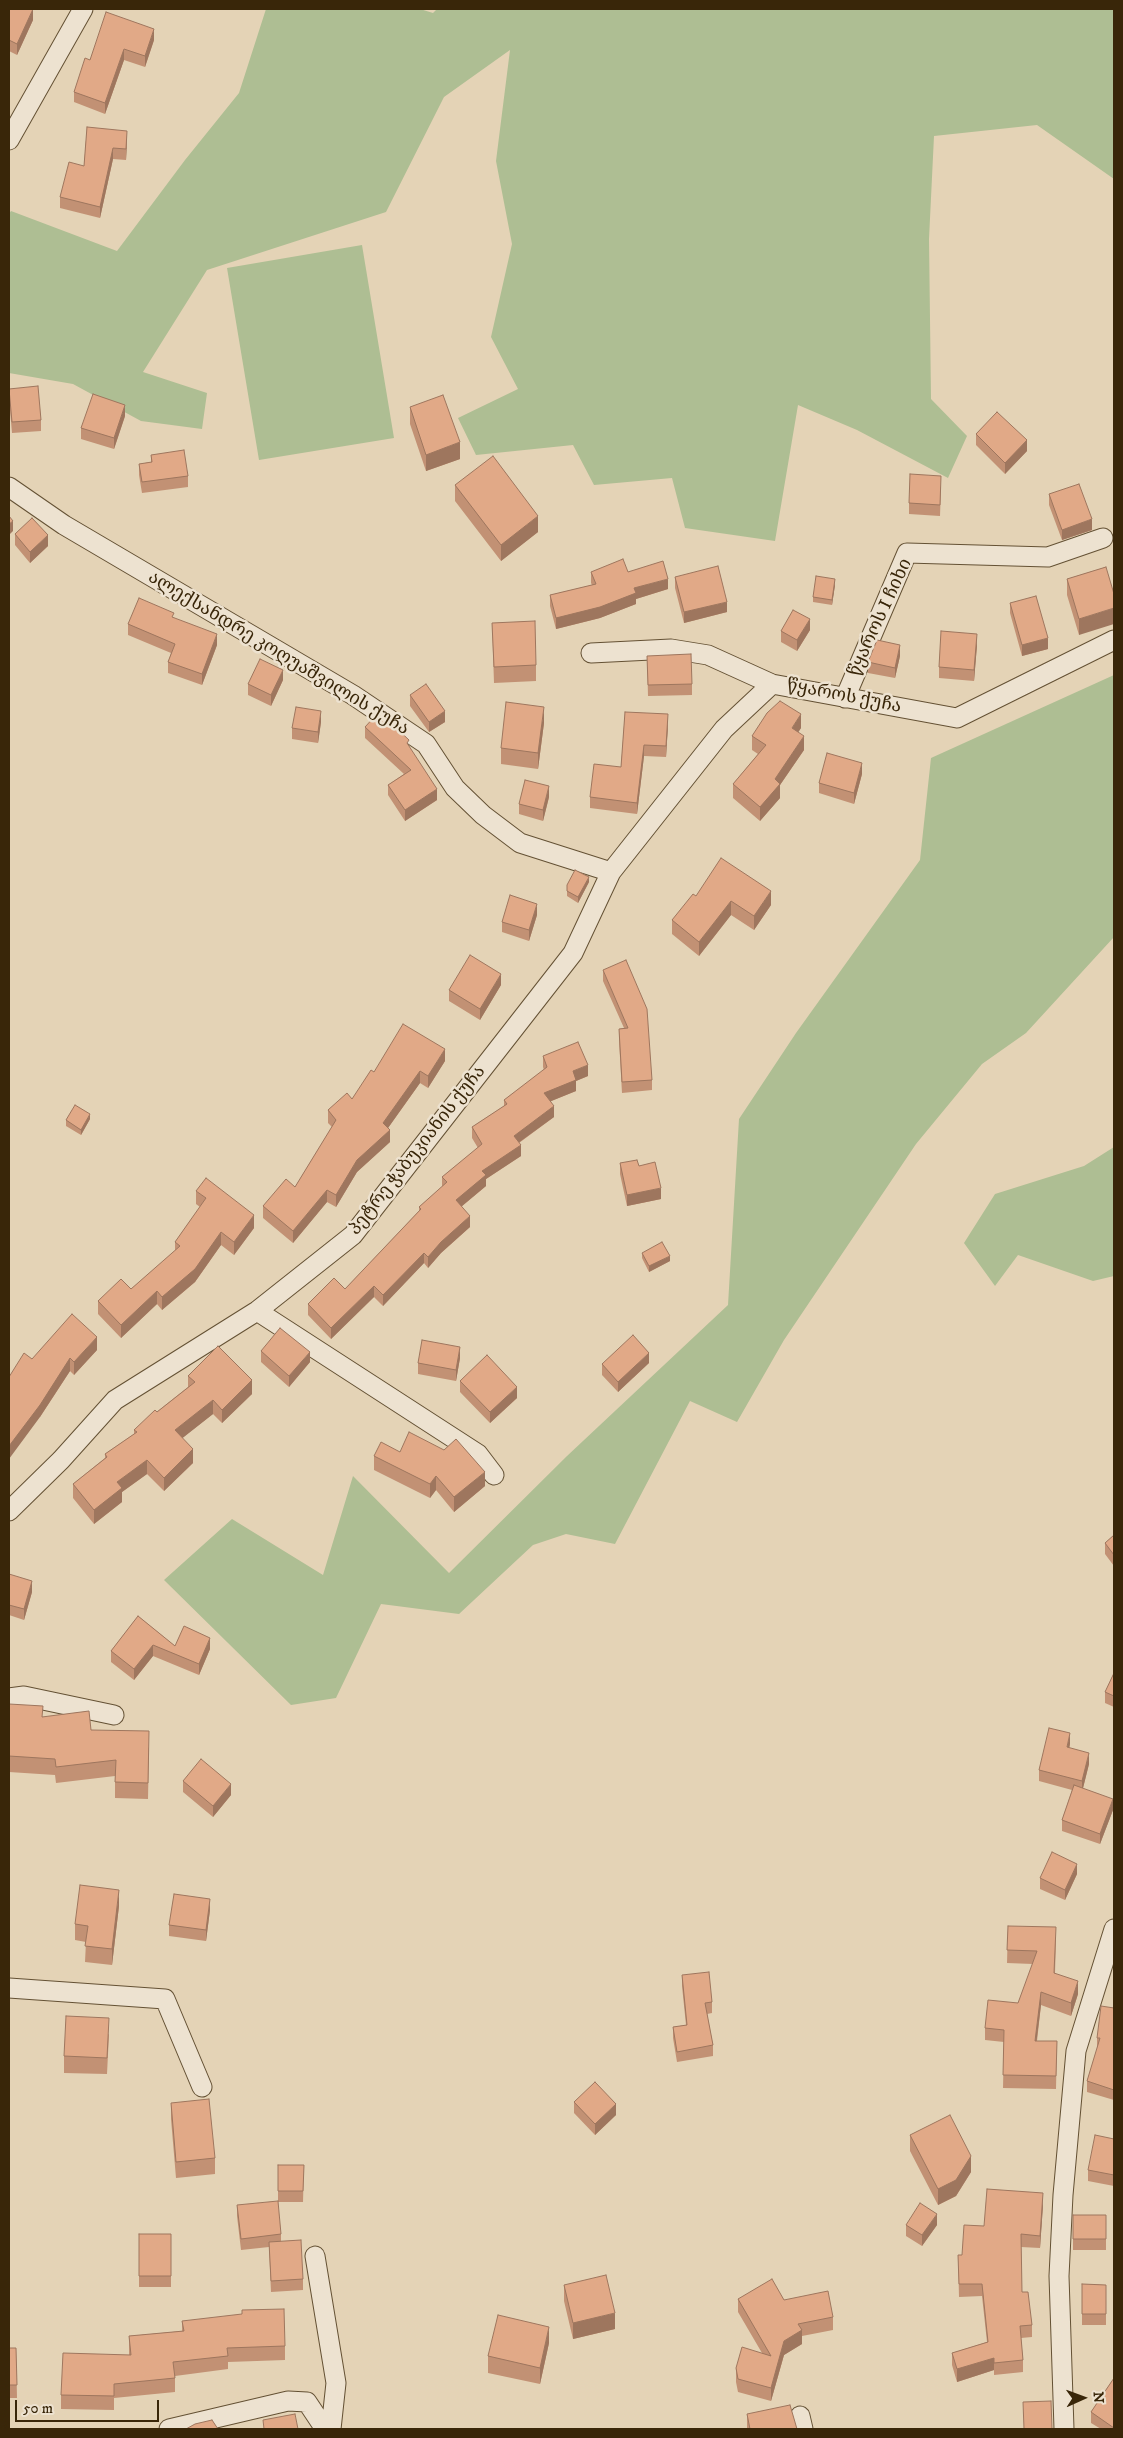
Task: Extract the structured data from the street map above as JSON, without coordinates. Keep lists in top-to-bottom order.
{
  "streets": {
    "street": [
      "წყაროს I ჩიხი",
      "ალექსანდრე კოღუაშვილის ქუჩა",
      "წყაროს ქუჩა",
      "პეტრე ჭაბუკიანის ქუჩა"
    ]
  },
  "crossings": [
    ["წყაროს I ჩიხი", "წყაროს ქუჩა"],
    ["ალექსანდრე კოღუაშვილის ქუჩა", "წყაროს ქუჩა"],
    ["ალექსანდრე კოღუაშვილის ქუჩა", "პეტრე ჭაბუკიანის ქუჩა"],
    ["წყაროს ქუჩა", "პეტრე ჭაბუკიანის ქუჩა"]
  ],
  "scale_bar": "50 m",
  "north": "right"
}
